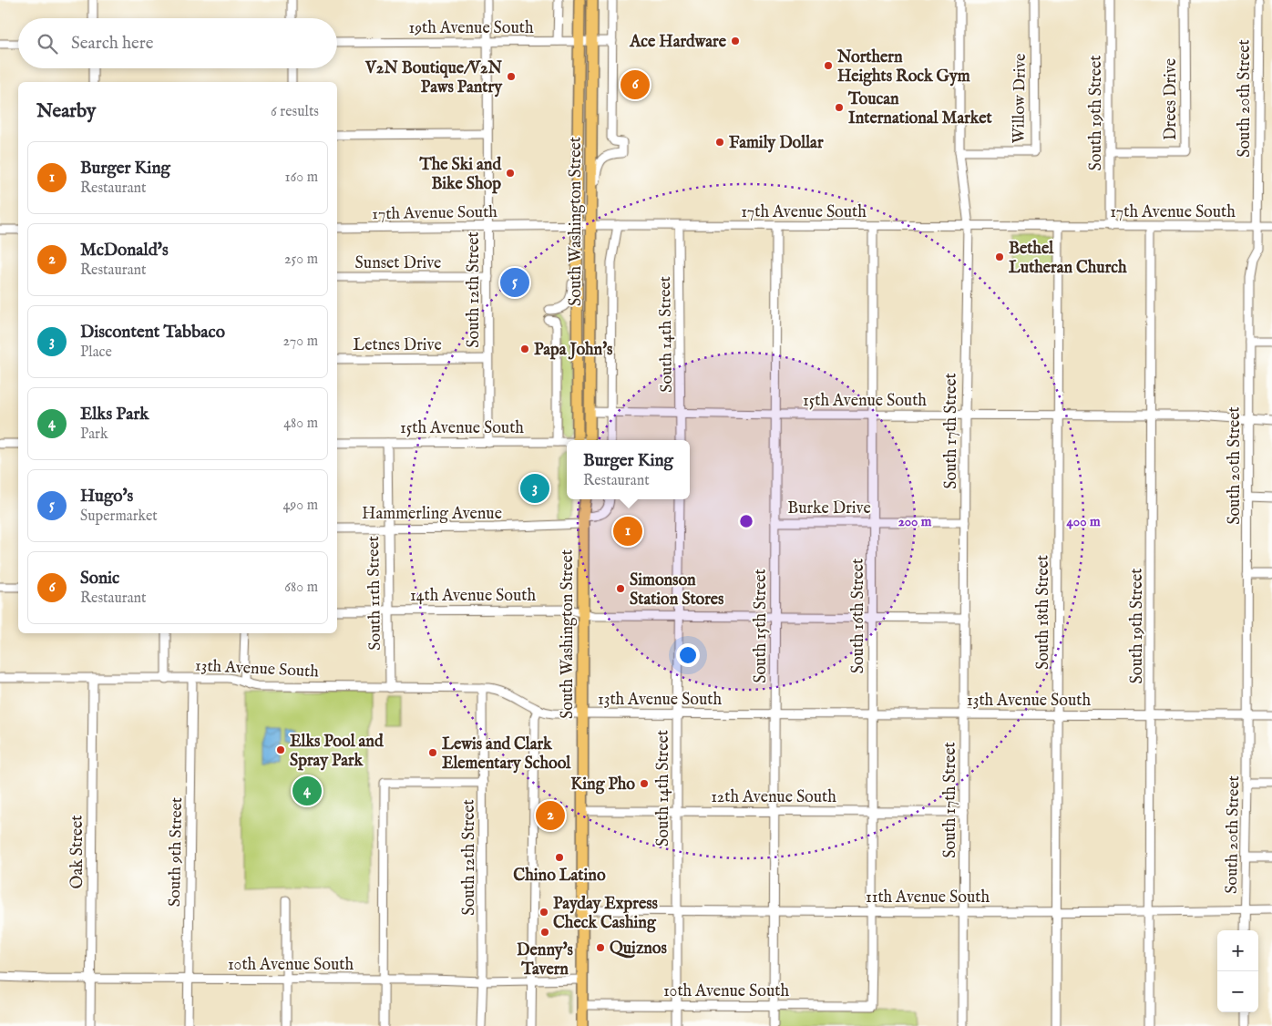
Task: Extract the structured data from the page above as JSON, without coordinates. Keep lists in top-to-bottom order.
{
  "streets": {
    "main road": ["South Washington Street"],
    "street": [
      "19th Avenue South",
      "Willow Drive",
      "South 20th Street",
      "Drees Drive",
      "South 19th Street",
      "17th Avenue South",
      "Sunset Drive",
      "South 12th Street",
      "South 14th Street",
      "Letnes Drive",
      "15th Avenue South",
      "South 17th Street",
      "Burke Drive",
      "Hammerling Avenue",
      "South 11th Street",
      "14th Avenue South",
      "South 18th Street",
      "South 16th Street",
      "South 15th Street",
      "13th Avenue South",
      "12th Avenue South",
      "Oak Street",
      "South 9th Street",
      "11th Avenue South",
      "10th Avenue South"
    ]
  },
  "crossings": [
    ["19th Avenue South", "South Washington Street"],
    ["19th Avenue South", "South 12th Street"],
    ["Willow Drive", "South 17th Street"],
    ["South 20th Street", "17th Avenue South"],
    ["South 20th Street", "15th Avenue South"],
    ["South 20th Street", "13th Avenue South"],
    ["South 20th Street", "11th Avenue South"],
    ["Drees Drive", "South 19th Street"],
    ["South 19th Street", "17th Avenue South"],
    ["South 19th Street", "15th Avenue South"],
    ["South 19th Street", "13th Avenue South"],
    ["South 19th Street", "11th Avenue South"],
    ["17th Avenue South", "South Washington Street"],
    ["17th Avenue South", "South 12th Street"],
    ["17th Avenue South", "South 14th Street"],
    ["17th Avenue South", "South 17th Street"],
    ["17th Avenue South", "South 18th Street"],
    ["17th Avenue South", "South 16th Street"],
    ["17th Avenue South", "South 15th Street"],
    ["South Washington Street", "15th Avenue South"],
    ["South Washington Street", "Hammerling Avenue"],
    ["South Washington Street", "14th Avenue South"],
    ["South Washington Street", "13th Avenue South"],
    ["South Washington Street", "12th Avenue South"],
    ["South Washington Street", "11th Avenue South"],
    ["South Washington Street", "10th Avenue South"],
    ["Sunset Drive", "South 12th Street"],
    ["South 12th Street", "Letnes Drive"],
    ["South 12th Street", "15th Avenue South"],
    ["South 12th Street", "13th Avenue South"],
    ["South 12th Street", "10th Avenue South"],
    ["South 14th Street", "15th Avenue South"],
    ["South 14th Street", "14th Avenue South"],
    ["South 14th Street", "13th Avenue South"],
    ["South 14th Street", "12th Avenue South"],
    ["South 14th Street", "11th Avenue South"],
    ["South 14th Street", "10th Avenue South"],
    ["15th Avenue South", "South 17th Street"],
    ["15th Avenue South", "South 11th Street"],
    ["15th Avenue South", "South 18th Street"],
    ["15th Avenue South", "South 16th Street"],
    ["15th Avenue South", "South 15th Street"],
    ["South 17th Street", "Burke Drive"],
    ["South 17th Street", "14th Avenue South"],
    ["South 17th Street", "13th Avenue South"],
    ["South 17th Street", "12th Avenue South"],
    ["South 17th Street", "11th Avenue South"],
    ["Burke Drive", "South 16th Street"],
    ["Burke Drive", "South 15th Street"],
    ["Hammerling Avenue", "South 11th Street"],
    ["South 11th Street", "14th Avenue South"],
    ["South 11th Street", "13th Avenue South"],
    ["14th Avenue South", "South 16th Street"],
    ["14th Avenue South", "South 15th Street"],
    ["South 18th Street", "13th Avenue South"],
    ["South 18th Street", "11th Avenue South"],
    ["South 16th Street", "13th Avenue South"],
    ["South 16th Street", "12th Avenue South"],
    ["South 16th Street", "11th Avenue South"],
    ["South 16th Street", "10th Avenue South"],
    ["South 15th Street", "13th Avenue South"],
    ["South 15th Street", "12th Avenue South"],
    ["South 15th Street", "11th Avenue South"],
    ["South 15th Street", "10th Avenue South"],
    ["13th Avenue South", "Oak Street"],
    ["13th Avenue South", "South 9th Street"],
    ["Oak Street", "10th Avenue South"],
    ["South 9th Street", "10th Avenue South"]
  ],
  "places": [
    "Ace Hardware",
    "Northern Heights Rock Gym",
    "V2N Boutique/V2N Paws Pantry",
    "Toucan International Market",
    "Family Dollar",
    "The Ski and Bike Shop",
    "Bethel Lutheran Church",
    "Papa John's",
    "Simonson Station Stores",
    "Elks Pool and Spray Park",
    "Lewis and Clark Elementary School",
    "King Pho",
    "Chino Latino",
    "Payday Express Check Cashing",
    "Denny's Tavern",
    "Quiznos"
  ],
  "page": {
    "search": "Search here",
    "pins": [
      "6",
      "5",
      "3",
      "1",
      "4",
      "2"
    ],
    "heading": ["Nearby", "6 results"],
    "list": [
      {
        "mark": "1",
        "name": "Burger King",
        "note": "Restaurant",
        "value": "160 m"
      },
      {
        "mark": "2",
        "name": "McDonald's",
        "note": "Restaurant",
        "value": "250 m"
      },
      {
        "mark": "3",
        "name": "Discontent Tabbaco",
        "note": "Place",
        "value": "270 m"
      },
      {
        "mark": "4",
        "name": "Elks Park",
        "note": "Park",
        "value": "480 m"
      },
      {
        "mark": "5",
        "name": "Hugo's",
        "note": "Supermarket",
        "value": "490 m"
      },
      {
        "mark": "6",
        "name": "Sonic",
        "note": "Restaurant",
        "value": "680 m"
      }
    ],
    "popup": ["Burger King", "Restaurant"],
    "map_buttons": ["+", "−"]
  },
  "rings": ["200 m", "400 m"]
}
